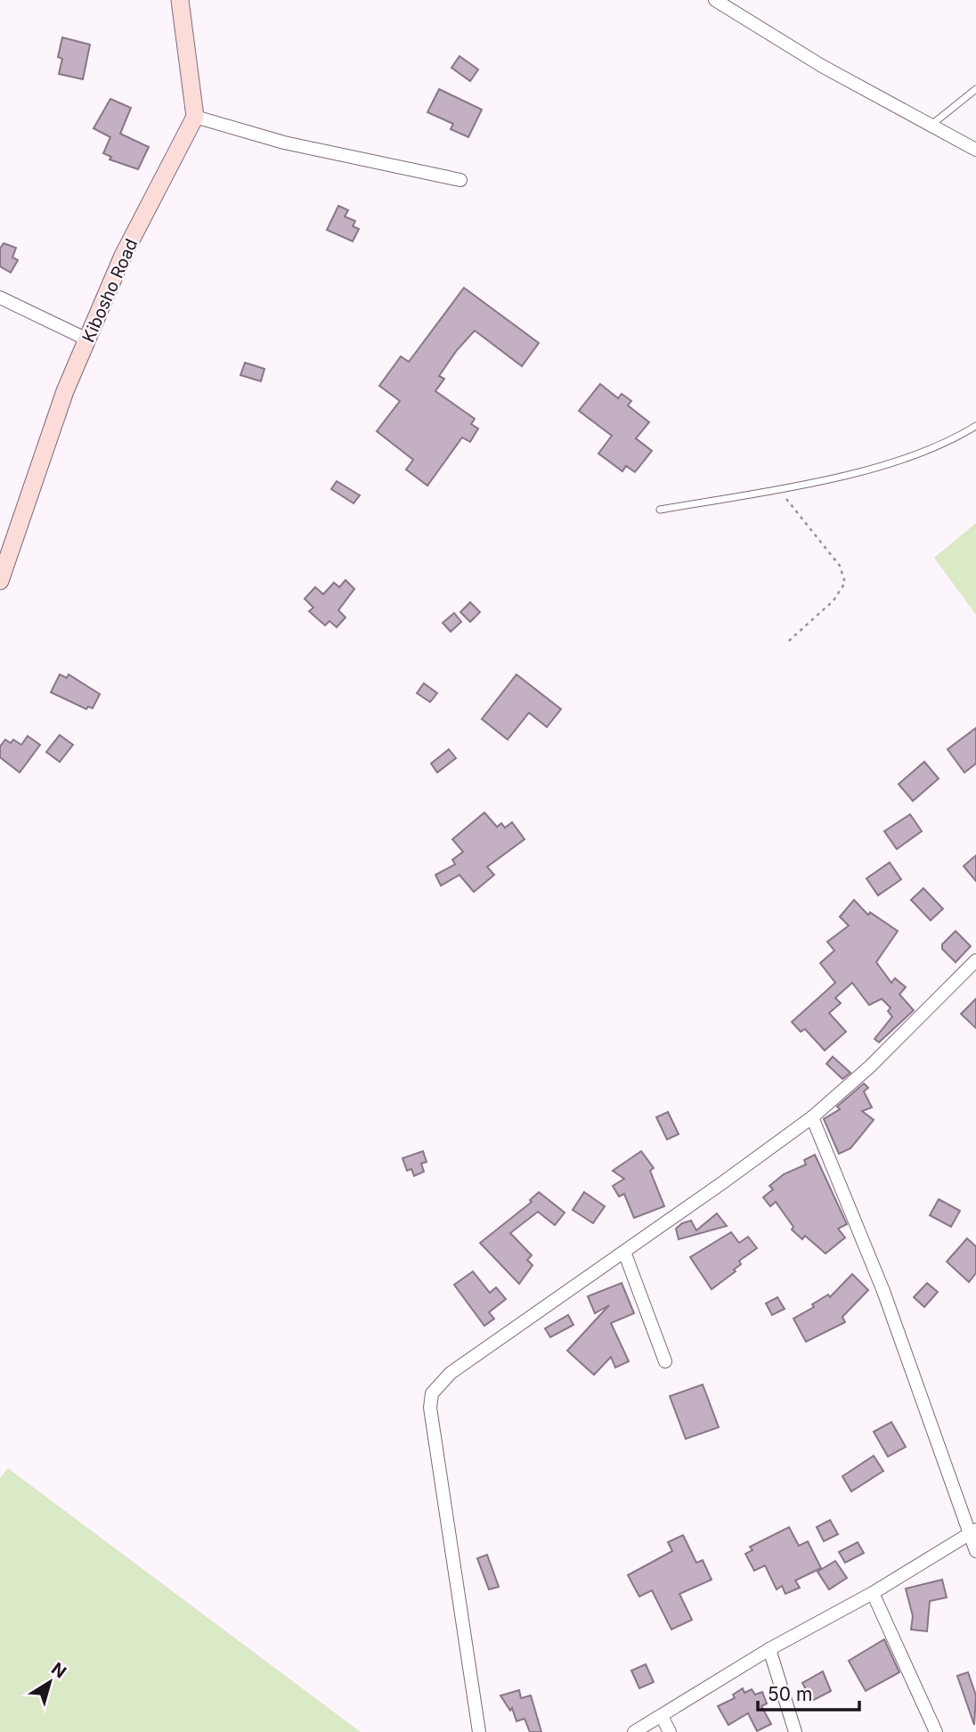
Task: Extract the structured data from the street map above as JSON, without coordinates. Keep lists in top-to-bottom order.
{
  "streets": {
    "main road": ["Kibosho Road"]
  },
  "scale_bar": "50 m",
  "north": "top right"
}
